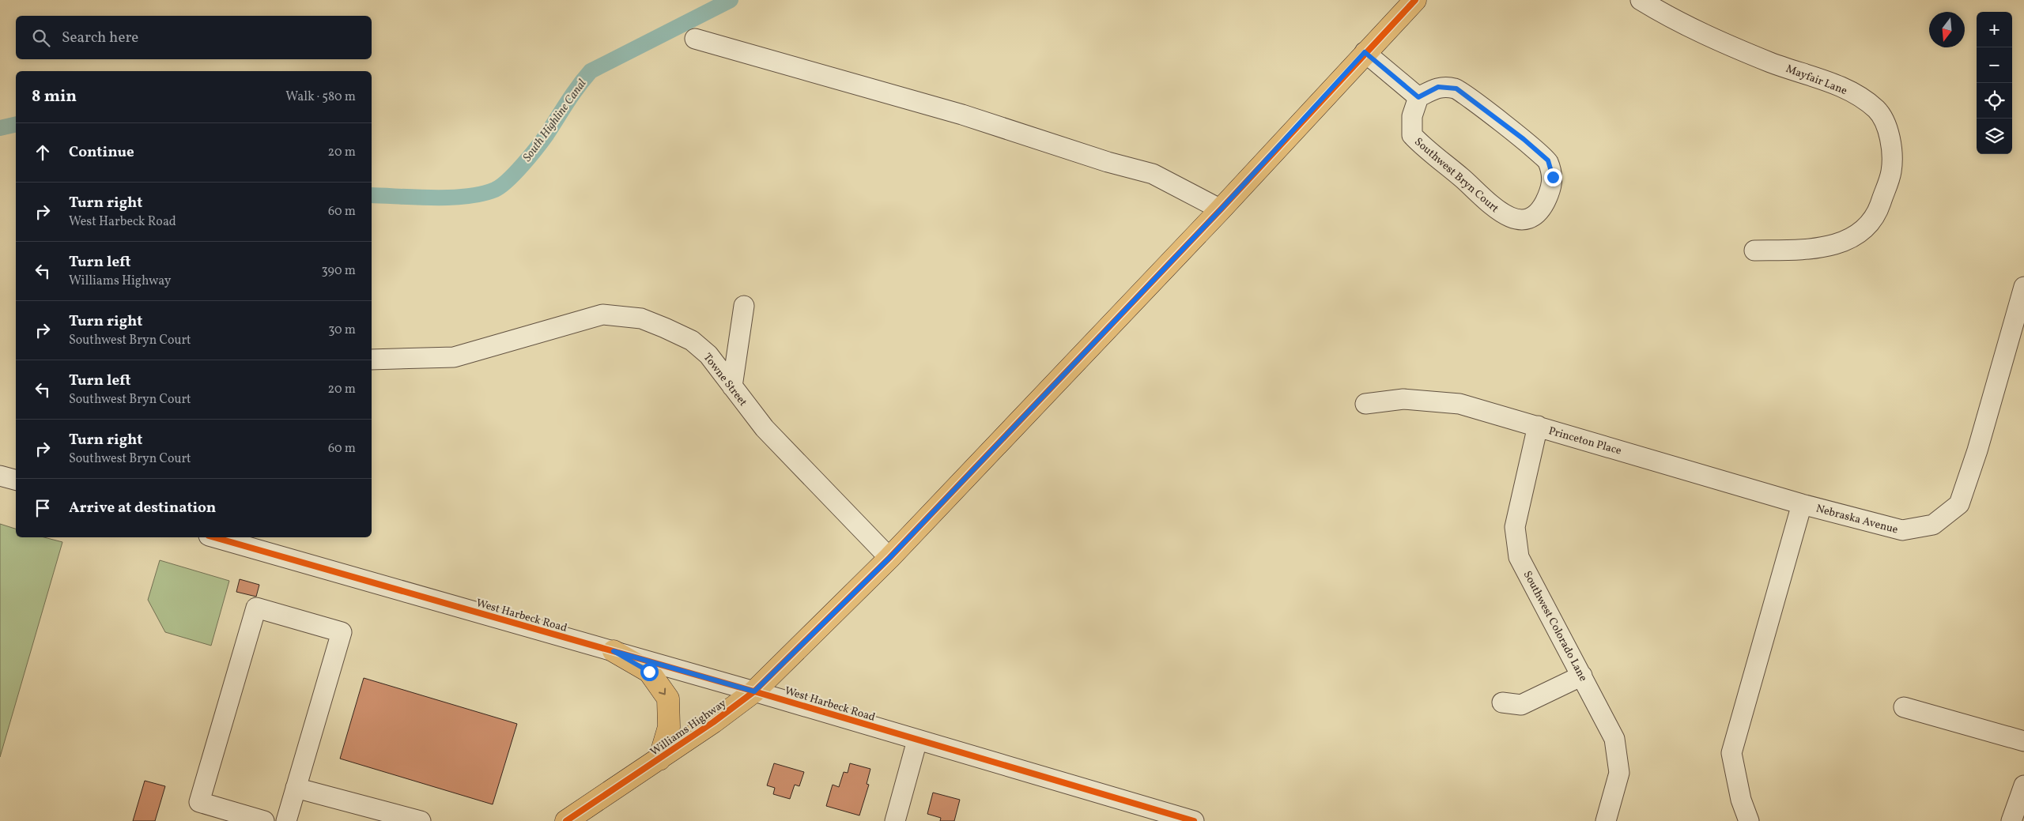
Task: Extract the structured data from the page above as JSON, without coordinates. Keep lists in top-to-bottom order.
{
  "streets": {
    "main road": ["Williams Highway"],
    "street": [
      "Mayfair Lane",
      "Southwest Bryn Court",
      "Towne Street",
      "Princeton Place",
      "Nebraska Avenue",
      "West Harbeck Road",
      "Southwest Colorado Lane"
    ]
  },
  "crossings": [
    ["Towne Street", "Williams Highway"],
    ["Princeton Place", "Nebraska Avenue"],
    ["Princeton Place", "Southwest Colorado Lane"],
    ["West Harbeck Road", "Williams Highway"]
  ],
  "water": ["South Highline Canal"],
  "north": "bottom",
  "page": {
    "map_buttons": ["+", "−"],
    "search": "Search here",
    "heading": ["8 min", "Walk · 580 m"],
    "list": [
      ["Continue", "20 m"],
      ["Turn right", "West Harbeck Road", "60 m"],
      ["Turn left", "Williams Highway", "390 m"],
      ["Turn right", "Southwest Bryn Court", "30 m"],
      ["Turn left", "Southwest Bryn Court", "20 m"],
      ["Turn right", "Southwest Bryn Court", "60 m"],
      "Arrive at destination"
    ]
  }
}
